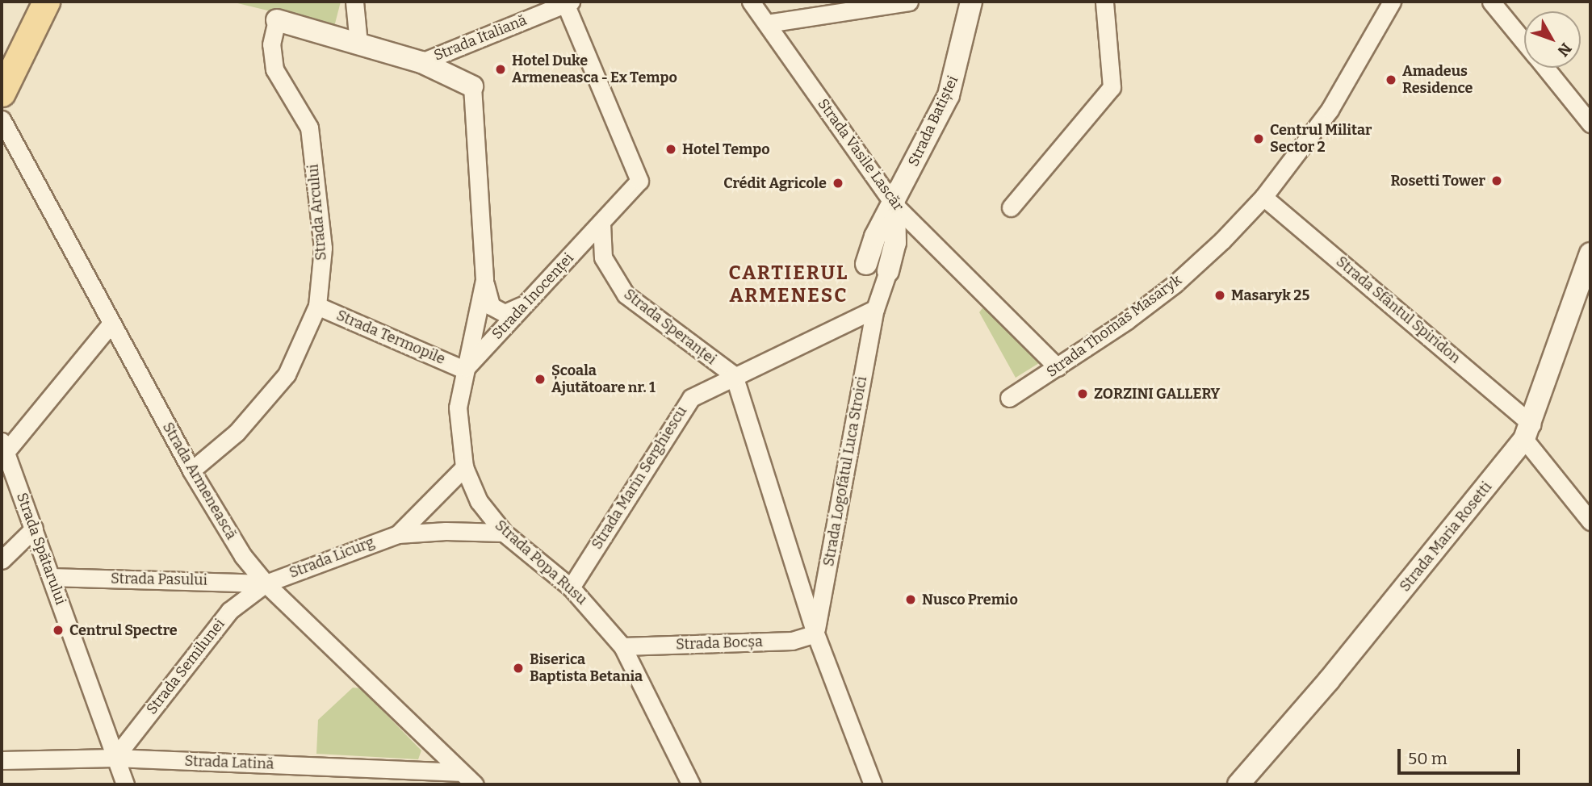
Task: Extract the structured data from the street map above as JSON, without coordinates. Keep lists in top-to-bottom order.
{
  "streets": {
    "street": [
      "Strada Italiană",
      "Strada Batiștei",
      "Strada Vasile Lascăr",
      "Strada Arcului",
      "Strada Inocenței",
      "Strada Sfântul Spiridon",
      "Strada Thomas Masaryk",
      "Strada Speranței",
      "Strada Termopile",
      "Strada Logofătul Luca Stroici",
      "Strada Marin Serghiescu",
      "Strada Armenească",
      "Strada Maria Rosetti",
      "Strada Spătarului",
      "Strada Licurg",
      "Strada Popa Rusu",
      "Strada Pasului",
      "Strada Bocșa",
      "Strada Semilunei",
      "Strada Latină"
    ]
  },
  "crossings": [
    ["Strada Batiștei", "Strada Vasile Lascăr"],
    ["Strada Batiștei", "Strada Logofătul Luca Stroici"],
    ["Strada Vasile Lascăr", "Strada Thomas Masaryk"],
    ["Strada Arcului", "Strada Termopile"],
    ["Strada Arcului", "Strada Armenească"],
    ["Strada Inocenței", "Strada Speranței"],
    ["Strada Inocenței", "Strada Termopile"],
    ["Strada Inocenței", "Strada Popa Rusu"],
    ["Strada Sfântul Spiridon", "Strada Thomas Masaryk"],
    ["Strada Sfântul Spiridon", "Strada Maria Rosetti"],
    ["Strada Speranței", "Strada Marin Serghiescu"],
    ["Strada Termopile", "Strada Popa Rusu"],
    ["Strada Logofătul Luca Stroici", "Strada Marin Serghiescu"],
    ["Strada Logofătul Luca Stroici", "Strada Bocșa"],
    ["Strada Marin Serghiescu", "Strada Popa Rusu"],
    ["Strada Armenească", "Strada Licurg"],
    ["Strada Armenească", "Strada Pasului"],
    ["Strada Armenească", "Strada Semilunei"],
    ["Strada Armenească", "Strada Latină"],
    ["Strada Spătarului", "Strada Pasului"],
    ["Strada Spătarului", "Strada Semilunei"],
    ["Strada Spătarului", "Strada Latină"],
    ["Strada Licurg", "Strada Popa Rusu"],
    ["Strada Licurg", "Strada Pasului"],
    ["Strada Licurg", "Strada Semilunei"],
    ["Strada Popa Rusu", "Strada Bocșa"],
    ["Strada Pasului", "Strada Semilunei"],
    ["Strada Semilunei", "Strada Latină"]
  ],
  "districts": ["CARTIERUL ARMENESC"],
  "places": [
    "Hotel Duke Armeneasca - Ex Tempo",
    "Amadeus Residence",
    "Centrul Militar Sector 2",
    "Hotel Tempo",
    "Rosetti Tower",
    "Crédit Agricole",
    "Masaryk 25",
    "Școala Ajutătoare nr. 1",
    "ZORZINI GALLERY",
    "Nusco Premio",
    "Centrul Spectre",
    "Biserica Baptista Betania"
  ],
  "scale_bar": "50 m",
  "north": "bottom right"
}
